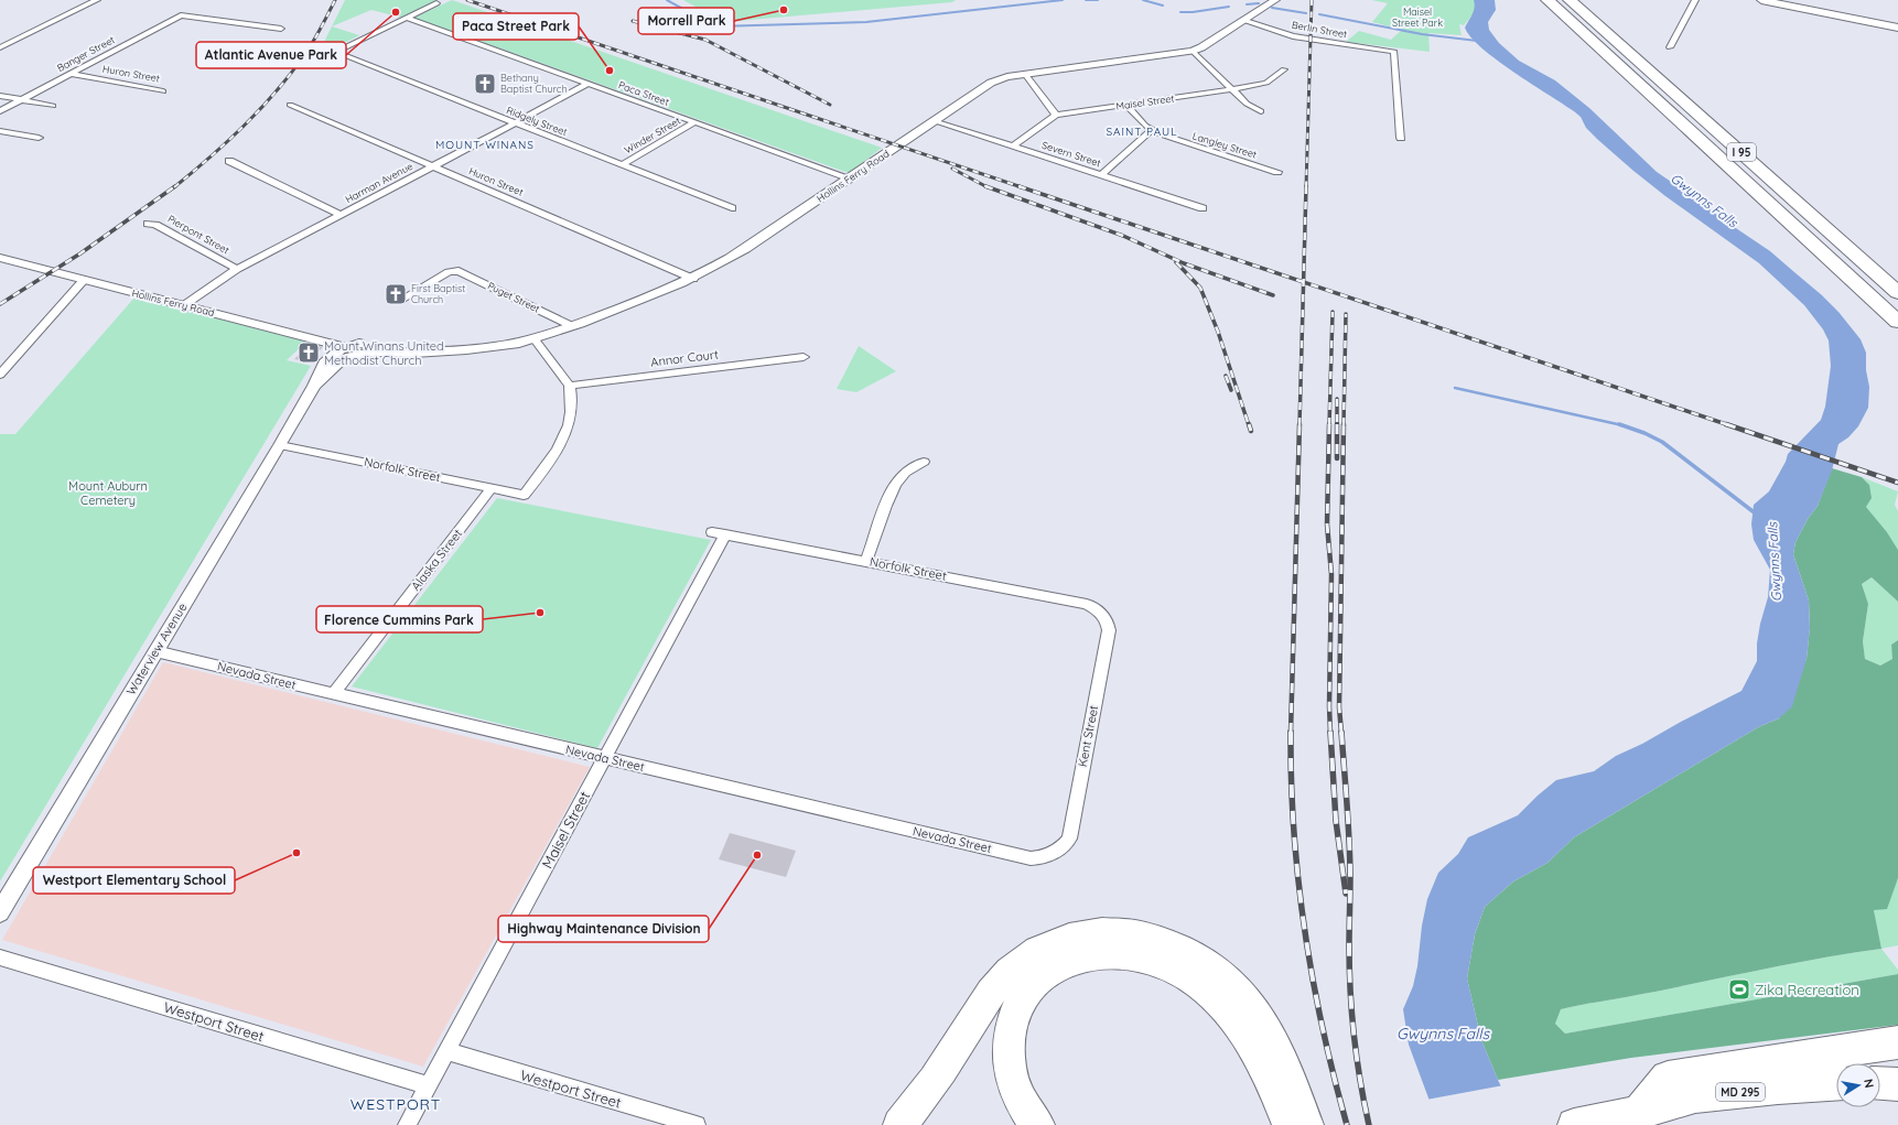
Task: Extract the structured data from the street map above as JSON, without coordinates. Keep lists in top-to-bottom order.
{
  "streets": {
    "highway": ["I 95", "MD 295"],
    "street": [
      "Berlin Street",
      "Banger Street",
      "Huron Street",
      "Paca Street",
      "Maisel Street",
      "Ridgely Street",
      "Winder Street",
      "Langley Street",
      "Severn Street",
      "Hollins Ferry Road",
      "Harman Avenue",
      "Pierpont Street",
      "Puget Street",
      "Annor Court",
      "Norfolk Street",
      "Alaska Street",
      "Waterview Avenue",
      "Nevada Street",
      "Kent Street",
      "Westport Street"
    ]
  },
  "crossings": [
    ["Berlin Street", "Hollins Ferry Road"],
    ["Banger Street", "Huron Street"],
    ["Huron Street", "Hollins Ferry Road"],
    ["Huron Street", "Harman Avenue"],
    ["Paca Street", "Ridgely Street"],
    ["Paca Street", "Winder Street"],
    ["Paca Street", "Hollins Ferry Road"],
    ["Paca Street", "Harman Avenue"],
    ["Maisel Street", "Langley Street"],
    ["Maisel Street", "Severn Street"],
    ["Maisel Street", "Norfolk Street"],
    ["Maisel Street", "Nevada Street"],
    ["Maisel Street", "Westport Street"],
    ["Ridgely Street", "Winder Street"],
    ["Ridgely Street", "Harman Avenue"],
    ["Severn Street", "Hollins Ferry Road"],
    ["Hollins Ferry Road", "Harman Avenue"],
    ["Hollins Ferry Road", "Puget Street"],
    ["Hollins Ferry Road", "Waterview Avenue"],
    ["Harman Avenue", "Pierpont Street"],
    ["Annor Court", "Norfolk Street"],
    ["Norfolk Street", "Alaska Street"],
    ["Norfolk Street", "Waterview Avenue"],
    ["Norfolk Street", "Kent Street"],
    ["Alaska Street", "Nevada Street"],
    ["Waterview Avenue", "Nevada Street"],
    ["Nevada Street", "Kent Street"]
  ],
  "districts": ["SAINT PAUL", "MOUNT WINANS", "WESTPORT"],
  "water": ["Gwynns Falls"],
  "parks": ["Maisel Street Park", "Mount Auburn Cemetery"],
  "places": {
    "other": [
      "Morrell Park",
      "Atlantic Avenue Park",
      "Paca Street Park",
      "Florence Cummins Park",
      "Westport Elementary School",
      "Highway Maintenance Division"
    ],
    "church": ["Bethany Baptist Church", "First Baptist Church", "Mount Winans United Methodist Church"],
    "sports": ["Zika Recreation"]
  },
  "north": "right"
}
